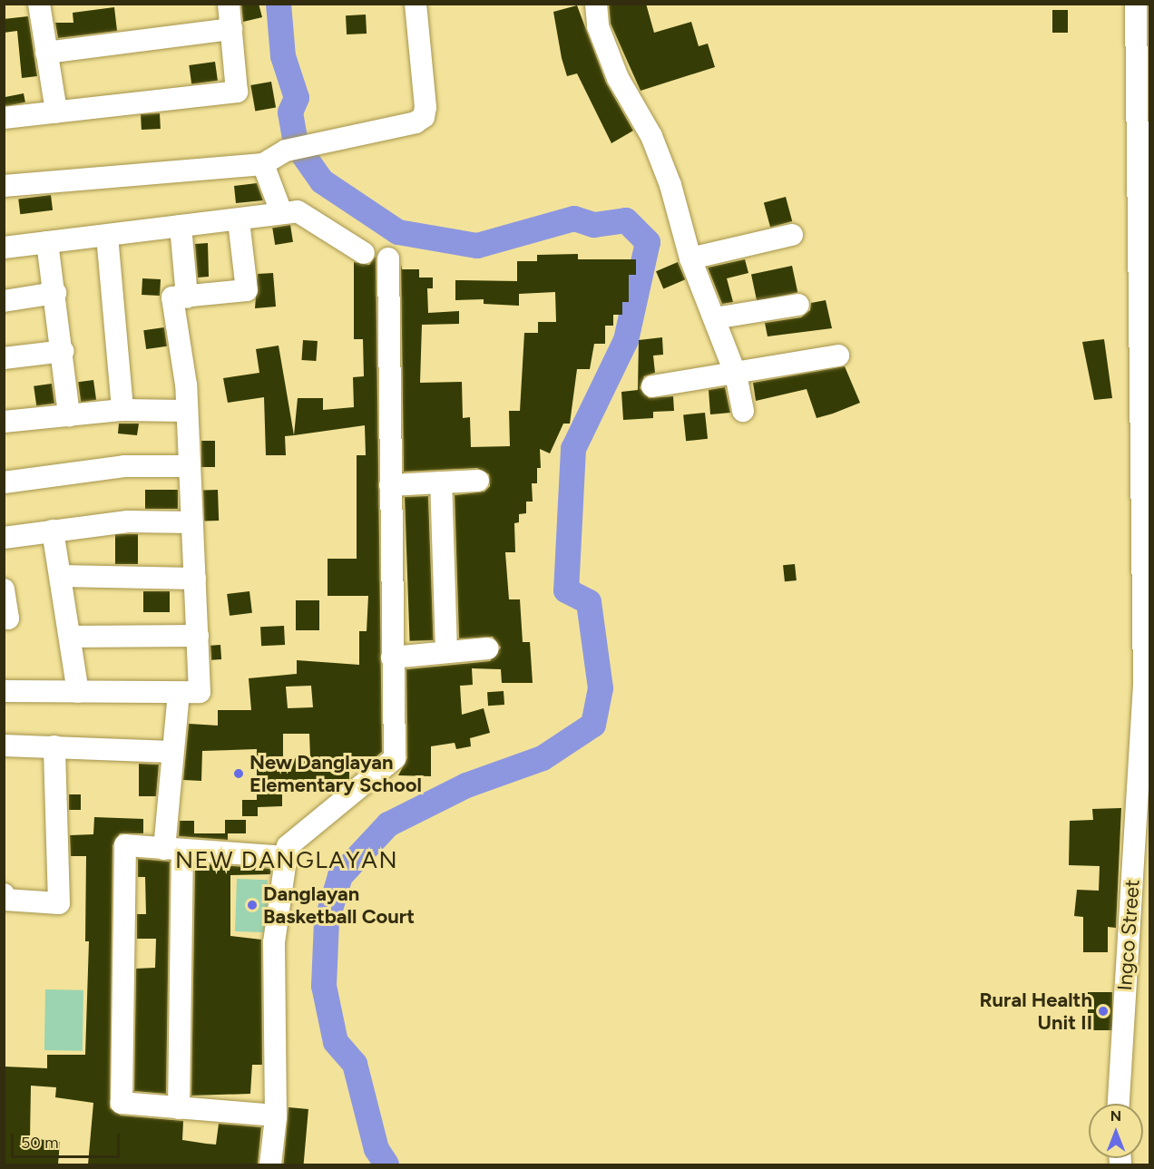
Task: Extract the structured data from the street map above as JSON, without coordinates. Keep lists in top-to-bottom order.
{
  "streets": {
    "street": ["Ingco Street"]
  },
  "districts": ["NEW DANGLAYAN"],
  "places": ["New Danglayan Elementary School", "Danglayan Basketball Court", "Rural Health Unit II"],
  "scale_bar": "50 m",
  "north": "top"
}
